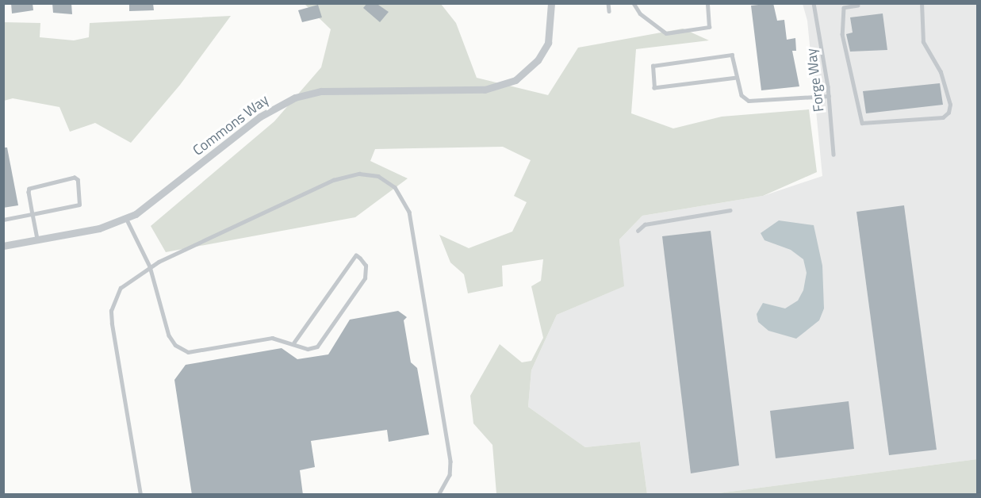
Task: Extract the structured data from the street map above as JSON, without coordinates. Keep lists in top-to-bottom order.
{
  "streets": {
    "street": ["Commons Way"],
    "lane": ["Forge Way"]
  }
}
